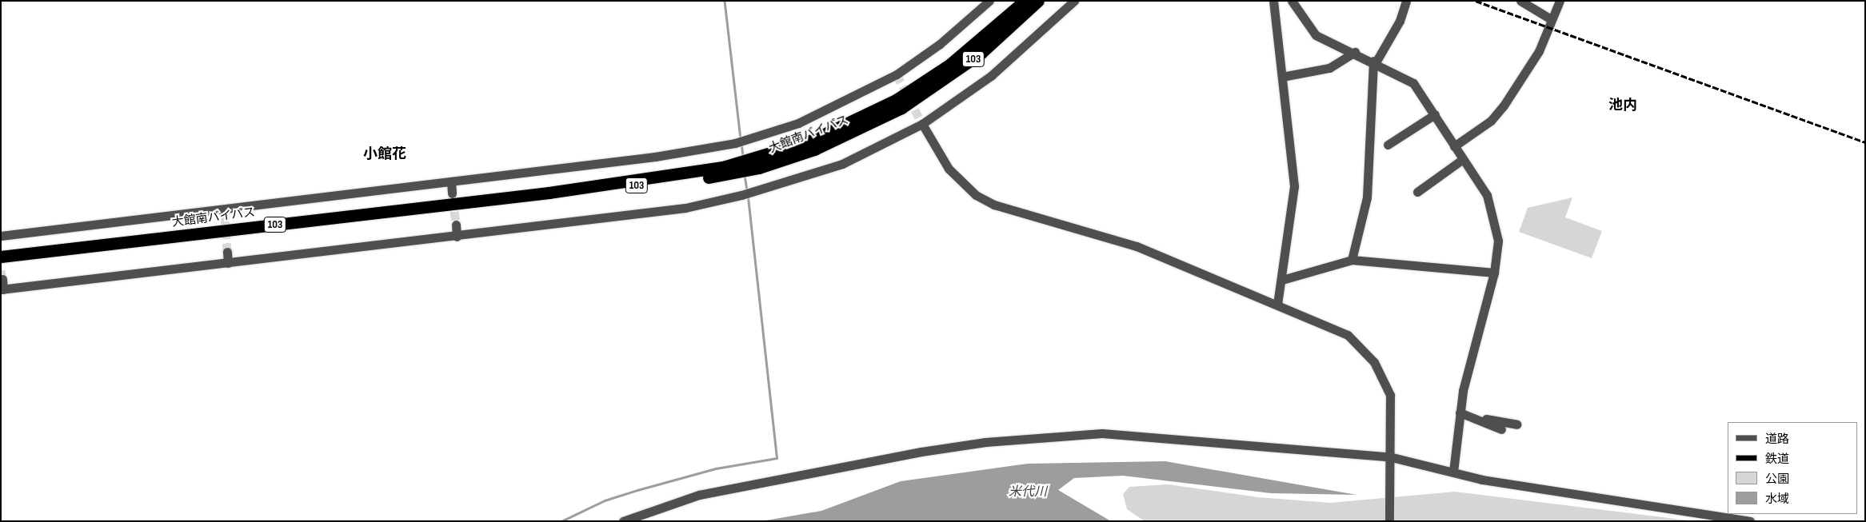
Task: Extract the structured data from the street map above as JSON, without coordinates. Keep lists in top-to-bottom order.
{
  "streets": {
    "highway": ["103", "大館南バイパス"]
  },
  "districts": ["池内", "小館花"],
  "water": ["米代川"],
  "legend": [
    "道路",
    "鉄道",
    "公園",
    "水域"
  ]
}
